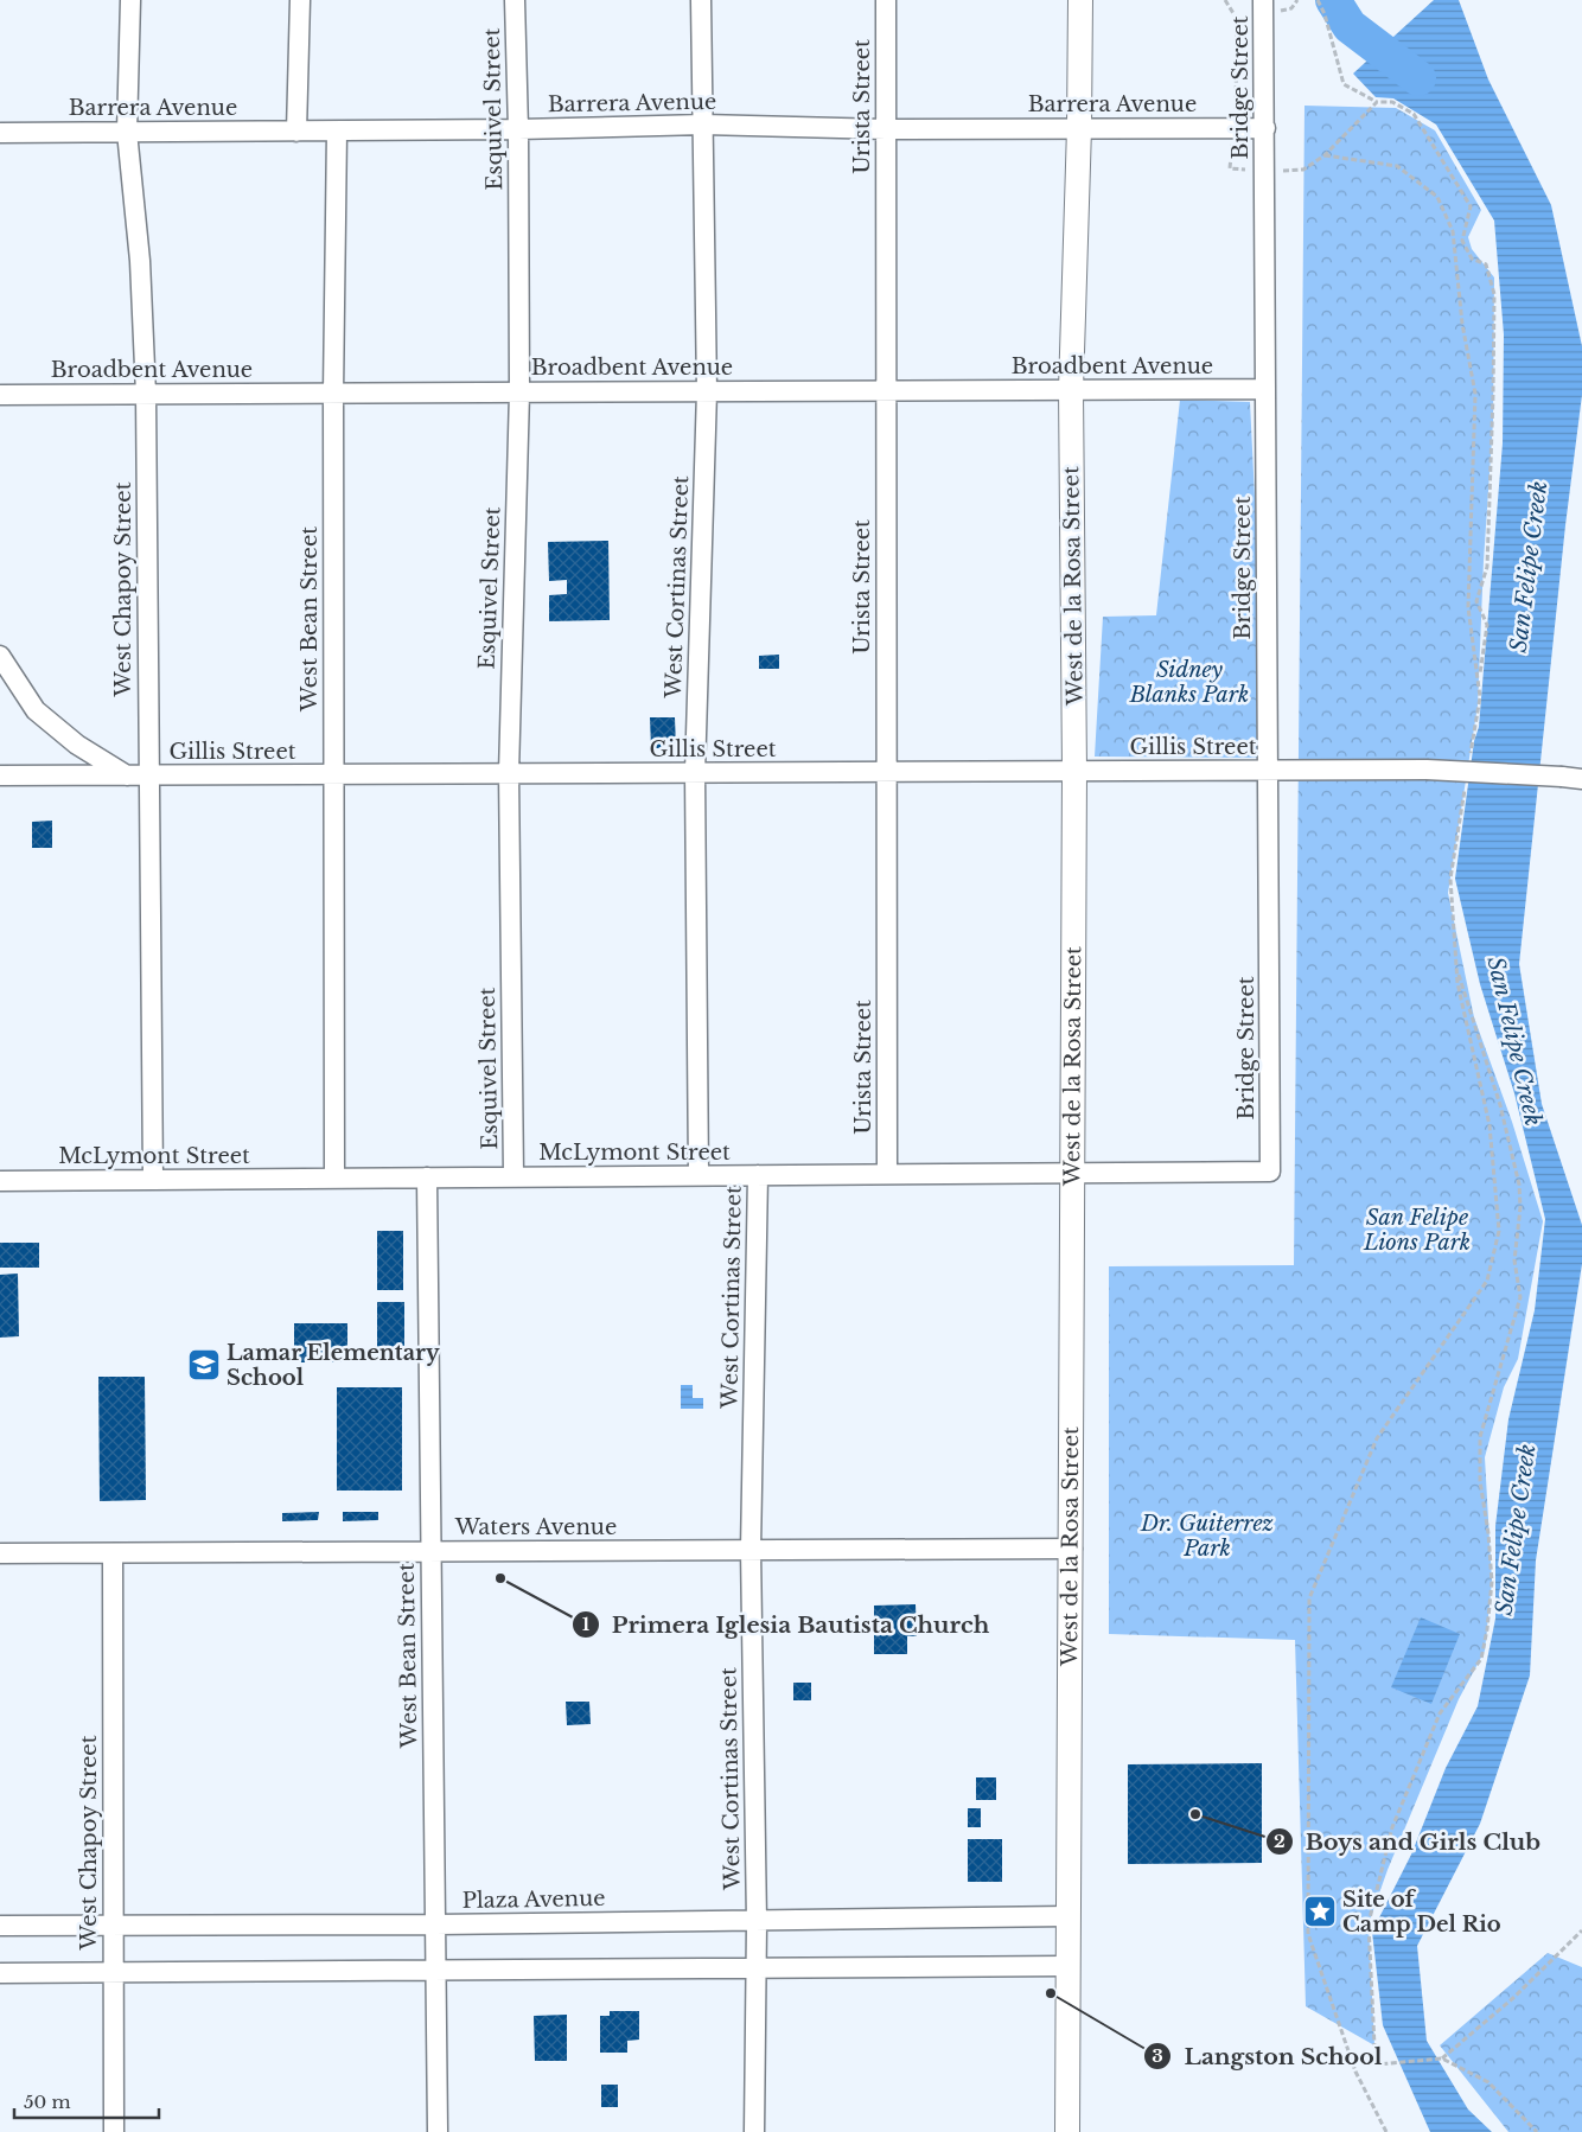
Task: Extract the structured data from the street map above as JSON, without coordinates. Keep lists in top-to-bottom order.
{
  "streets": {
    "street": [
      "Bridge Street",
      "Barrera Avenue",
      "Urista Street",
      "Esquivel Street",
      "Broadbent Avenue",
      "West de la Rosa Street",
      "West Cortinas Street",
      "West Chapoy Street",
      "West Bean Street",
      "Gillis Street",
      "McLymont Street",
      "Waters Avenue",
      "Plaza Avenue"
    ]
  },
  "crossings": [
    ["Bridge Street", "Barrera Avenue"],
    ["Bridge Street", "Broadbent Avenue"],
    ["Bridge Street", "Gillis Street"],
    ["Bridge Street", "McLymont Street"],
    ["Barrera Avenue", "Urista Street"],
    ["Barrera Avenue", "Esquivel Street"],
    ["Barrera Avenue", "West de la Rosa Street"],
    ["Barrera Avenue", "West Cortinas Street"],
    ["Barrera Avenue", "West Chapoy Street"],
    ["Barrera Avenue", "West Bean Street"],
    ["Urista Street", "Broadbent Avenue"],
    ["Urista Street", "Gillis Street"],
    ["Urista Street", "McLymont Street"],
    ["Esquivel Street", "Broadbent Avenue"],
    ["Esquivel Street", "Gillis Street"],
    ["Esquivel Street", "McLymont Street"],
    ["Broadbent Avenue", "West de la Rosa Street"],
    ["Broadbent Avenue", "West Cortinas Street"],
    ["Broadbent Avenue", "West Chapoy Street"],
    ["Broadbent Avenue", "West Bean Street"],
    ["West de la Rosa Street", "Gillis Street"],
    ["West de la Rosa Street", "McLymont Street"],
    ["West de la Rosa Street", "Waters Avenue"],
    ["West de la Rosa Street", "Plaza Avenue"],
    ["West Cortinas Street", "Gillis Street"],
    ["West Cortinas Street", "McLymont Street"],
    ["West Cortinas Street", "Waters Avenue"],
    ["West Cortinas Street", "Plaza Avenue"],
    ["West Chapoy Street", "Gillis Street"],
    ["West Chapoy Street", "McLymont Street"],
    ["West Chapoy Street", "Waters Avenue"],
    ["West Chapoy Street", "Plaza Avenue"],
    ["West Bean Street", "Gillis Street"],
    ["West Bean Street", "McLymont Street"],
    ["West Bean Street", "Waters Avenue"],
    ["West Bean Street", "Plaza Avenue"]
  ],
  "water": ["San Felipe Creek"],
  "parks": ["Sidney Blanks Park", "San Felipe Lions Park", "Dr. Guiterrez Park"],
  "places": {
    "school or university": ["Lamar Elementary School"],
    "other": ["Primera Iglesia Bautista Church", "Boys and Girls Club", "Langston School"],
    "place": ["Site of Camp Del Rio"]
  },
  "scale_bar": "50 m"
}
